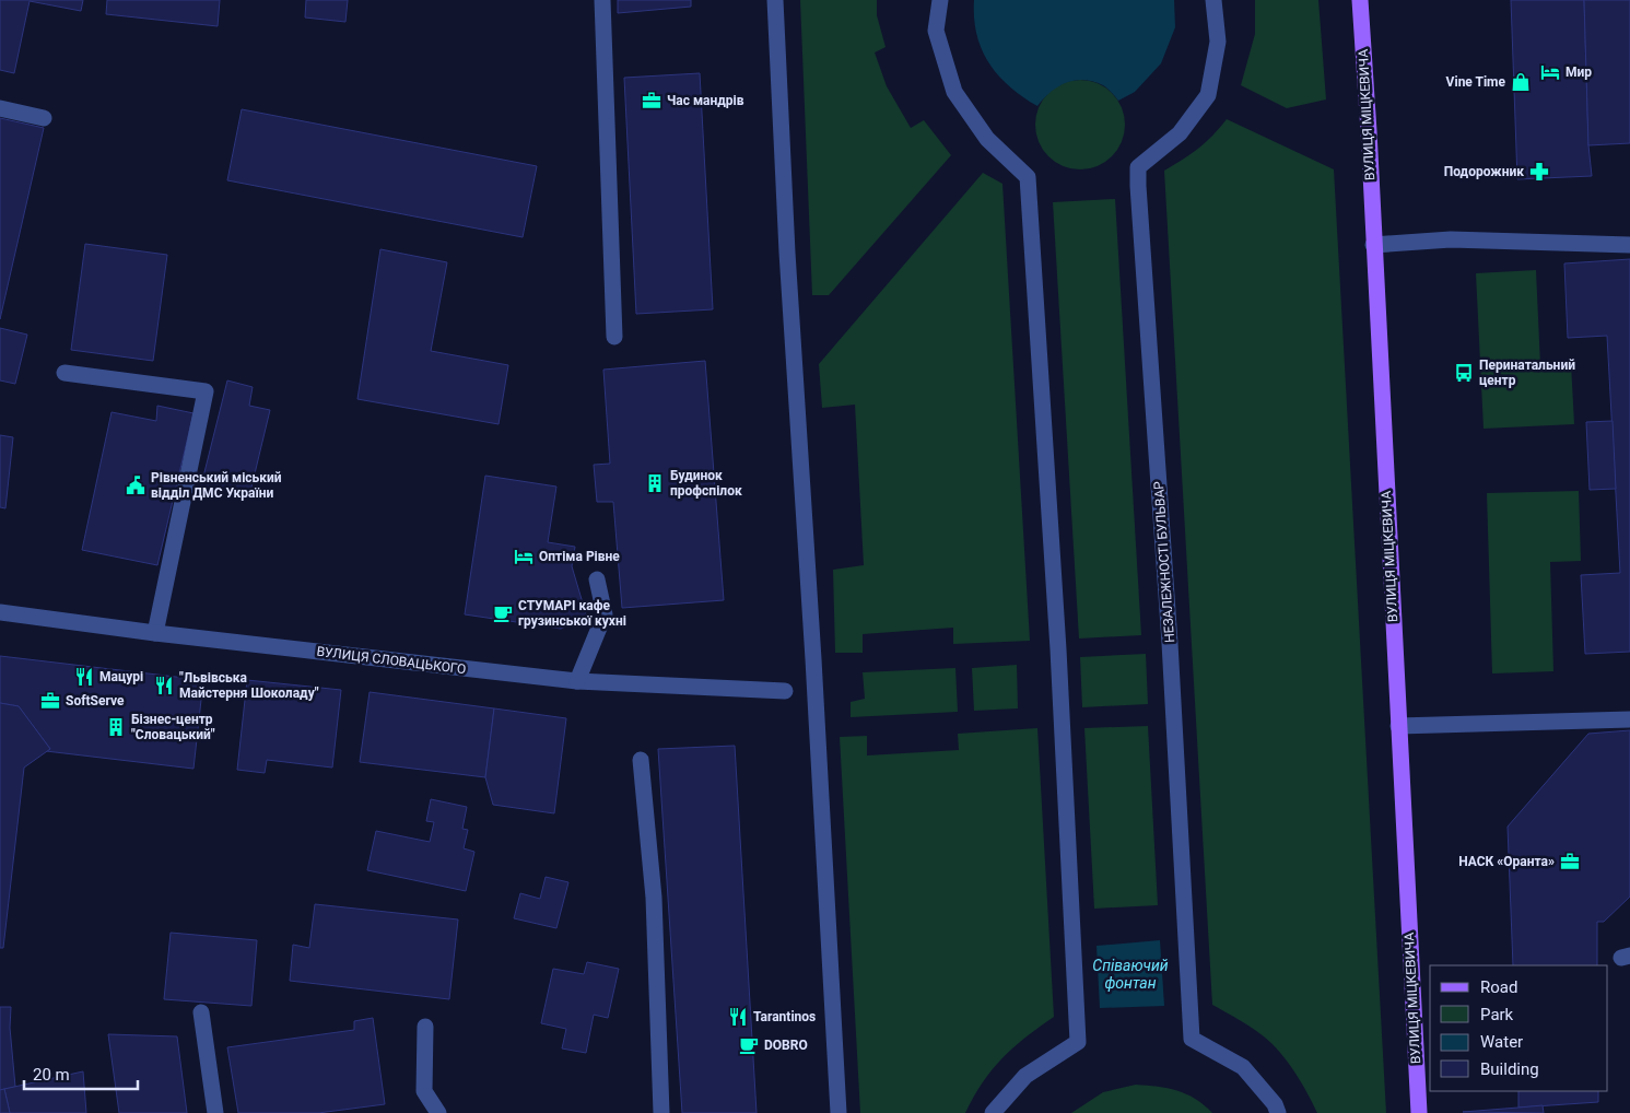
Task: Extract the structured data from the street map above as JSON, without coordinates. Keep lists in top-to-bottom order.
{
  "streets": {
    "main road": ["ВУЛИЦЯ МІЦКЕВИЧА"],
    "street": ["НЕЗАЛЕЖНОСТІ БУЛЬВАР", "ВУЛИЦЯ СЛОВАЦЬКОГО"]
  },
  "water": ["Співаючий фонтан"],
  "places": {
    "hotel": ["Мир", "Оптіма Рівне"],
    "shop": ["Vine Time"],
    "office": ["Час мандрів", "SoftServe", "НАСК «Оранта»"],
    "pharmacy": ["Подорожник"],
    "bus stop": ["Перинатальний центр"],
    "building": ["Будинок профспілок", "Бізнес-центр \"Словацький\""],
    "public building": ["Рівненський міський відділ ДМС України"],
    "cafe": ["СТУМАРІ кафе грузинської кухні", "DOBRO"],
    "restaurant": ["Мацурі", "\"Львівська Майстерня Шоколаду\"", "Tarantinos"]
  },
  "legend": [
    "Road",
    "Park",
    "Water",
    "Building"
  ],
  "scale_bar": "20 m"
}
